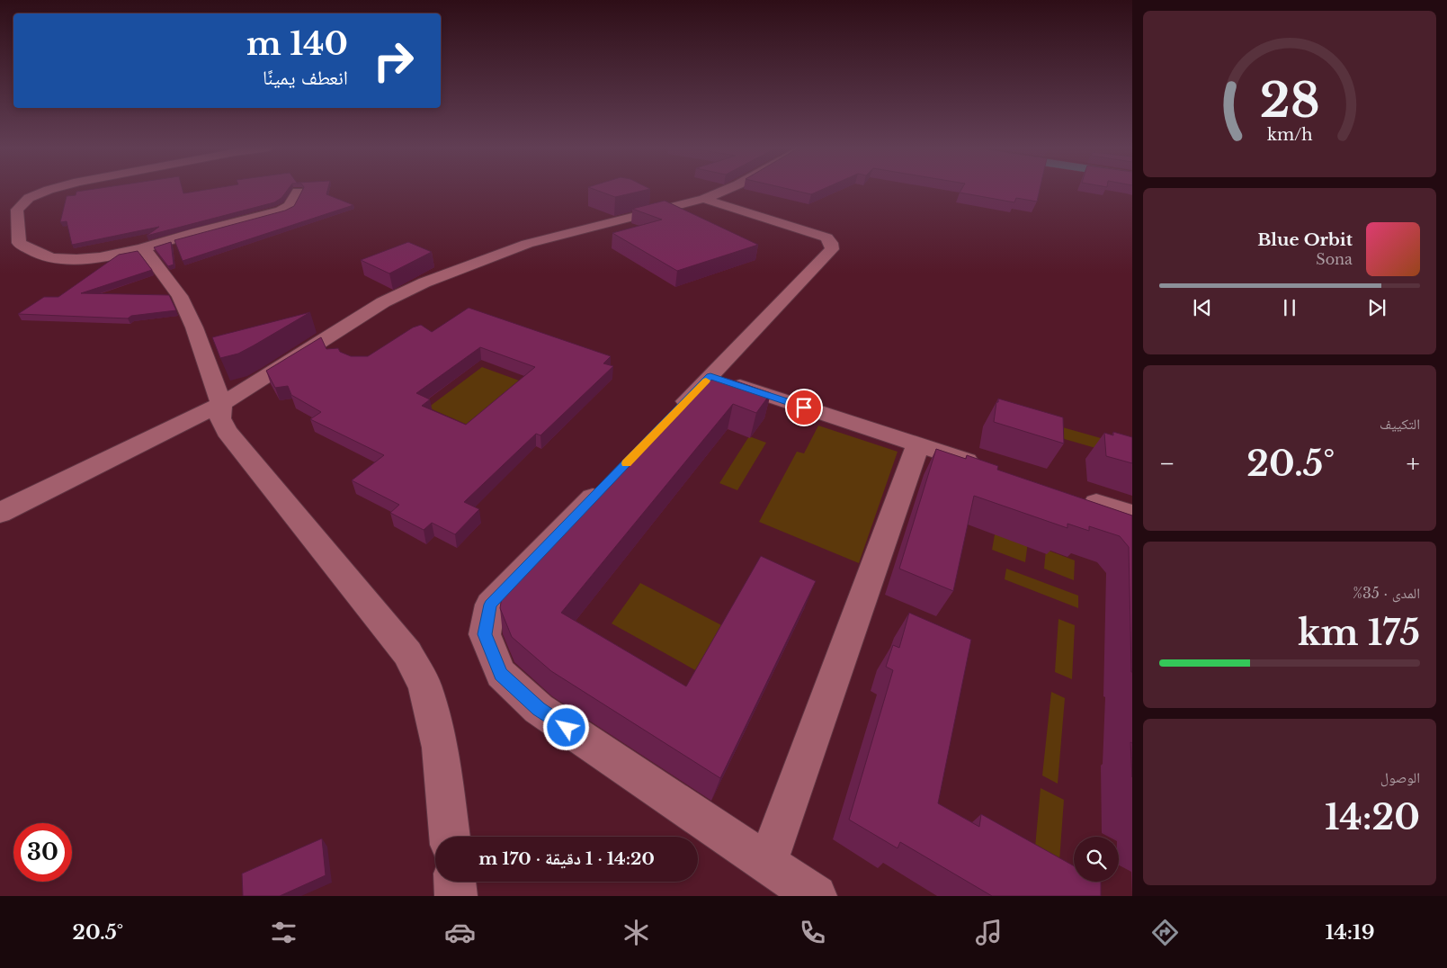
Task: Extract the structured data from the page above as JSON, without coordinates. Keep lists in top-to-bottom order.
{
  "page": {
    "turn": ["140 m", "انعطف يمينًا"],
    "song": ["Blue Orbit", "Sona"],
    "tile": [
      "التكييف",
      ["المدى · 35%", "175 km"],
      ["الوصول", "14:20"]
    ],
    "heat": ["−", "20.5°", "+"],
    "limit": "30",
    "trip": "14:20 · 1 دقيقة · 170 m",
    "tabs": ["14:19", "20.5°"],
    "gauge": ["28", "km/h"]
  }
}
